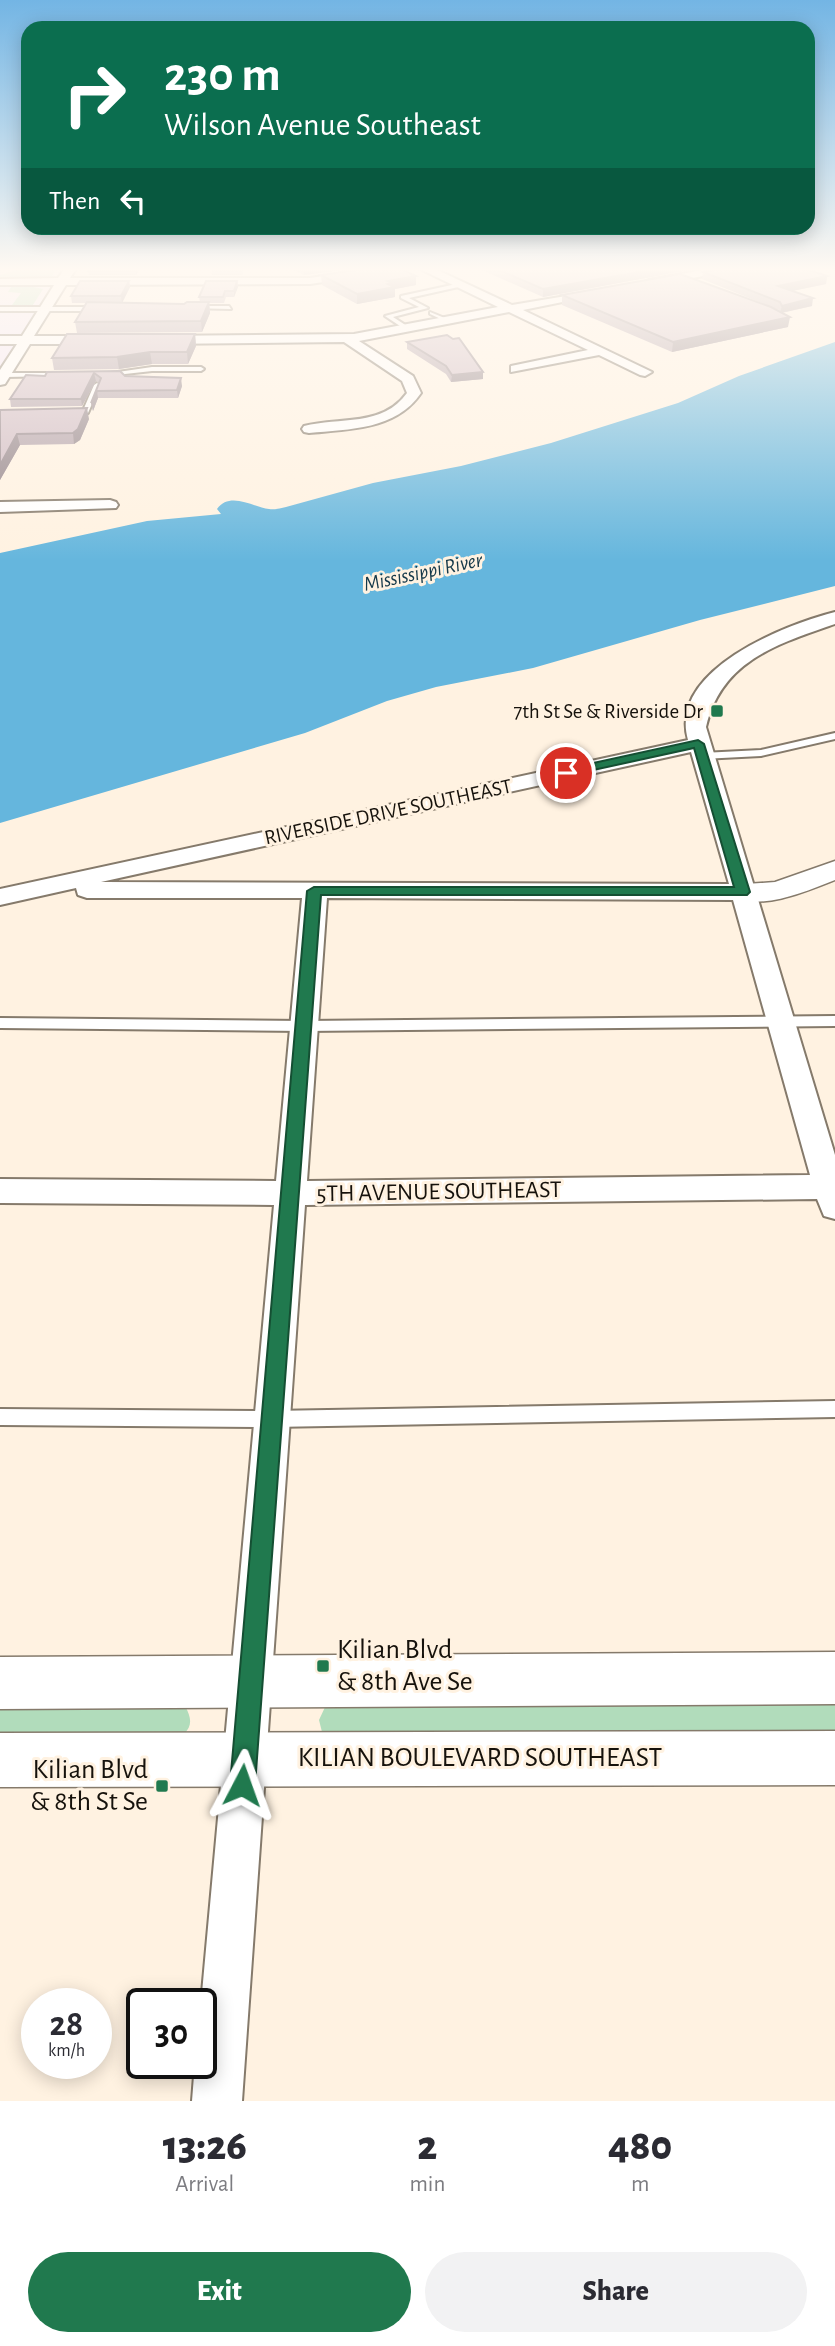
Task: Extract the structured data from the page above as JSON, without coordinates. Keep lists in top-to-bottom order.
{
  "streets": {
    "street": ["RIVERSIDE DRIVE SOUTHEAST", "5TH AVENUE SOUTHEAST", "KILIAN BOULEVARD SOUTHEAST"]
  },
  "water": ["Mississippi River"],
  "places": {
    "transit": ["7th St Se & Riverside Dr", "Kilian Blvd & 8th Ave Se", "Kilian Blvd & 8th St Se"]
  },
  "page": {
    "turn": ["230 m", "Wilson Avenue Southeast"],
    "then": "Then",
    "speed": "28 km/h",
    "limit": "30",
    "eta": [
      "13:26",
      "Arrival",
      "2",
      "min",
      "480",
      "m"
    ],
    "buttons": ["Exit", "Share"]
  }
}
